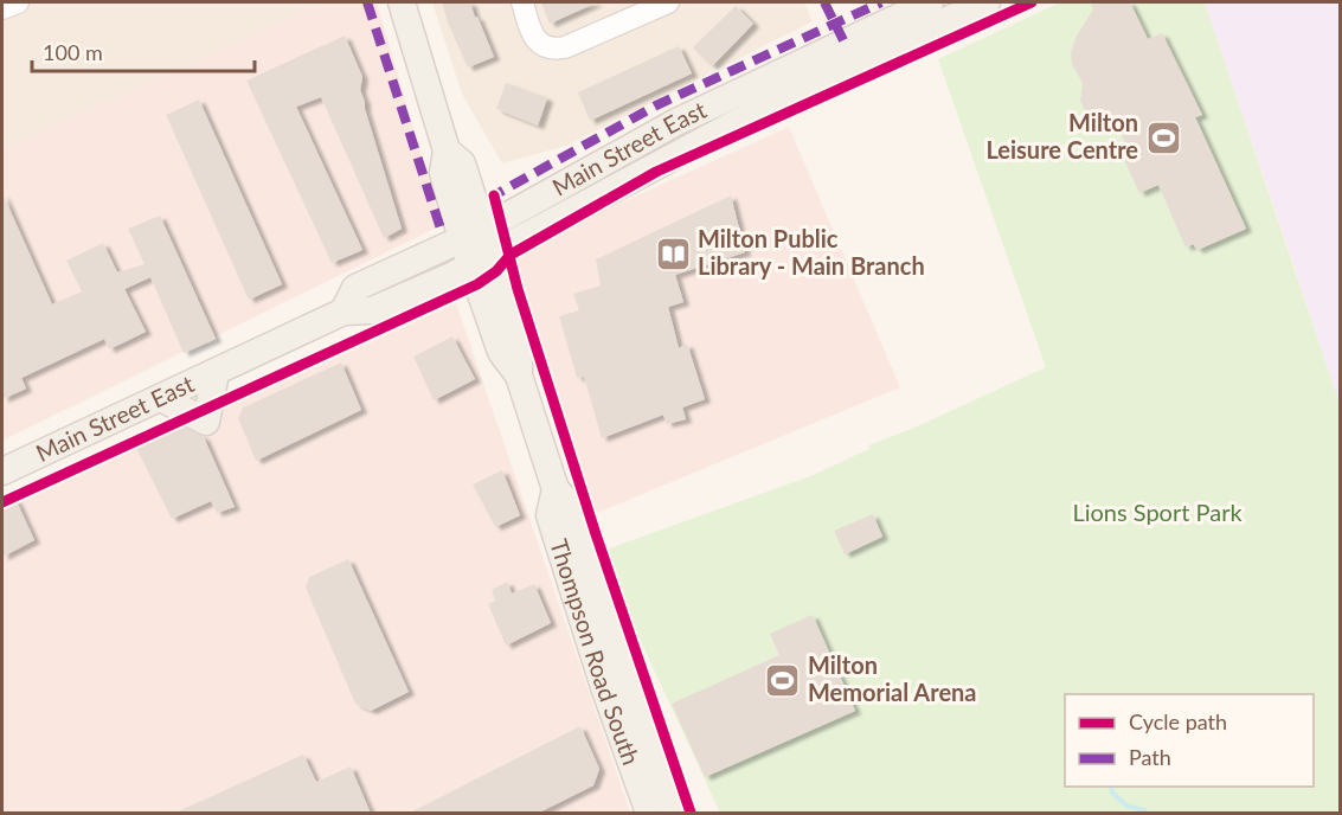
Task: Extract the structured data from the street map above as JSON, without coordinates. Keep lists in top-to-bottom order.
{
  "streets": {
    "main road": ["Main Street East", "Thompson Road South"]
  },
  "crossings": [
    ["Main Street East", "Thompson Road South"]
  ],
  "parks": ["Lions Sport Park"],
  "places": {
    "sports": ["Milton Leisure Centre", "Milton Memorial Arena"],
    "library": ["Milton Public Library - Main Branch"]
  },
  "legend": ["Cycle path", "Path"],
  "scale_bar": "100 m"
}
